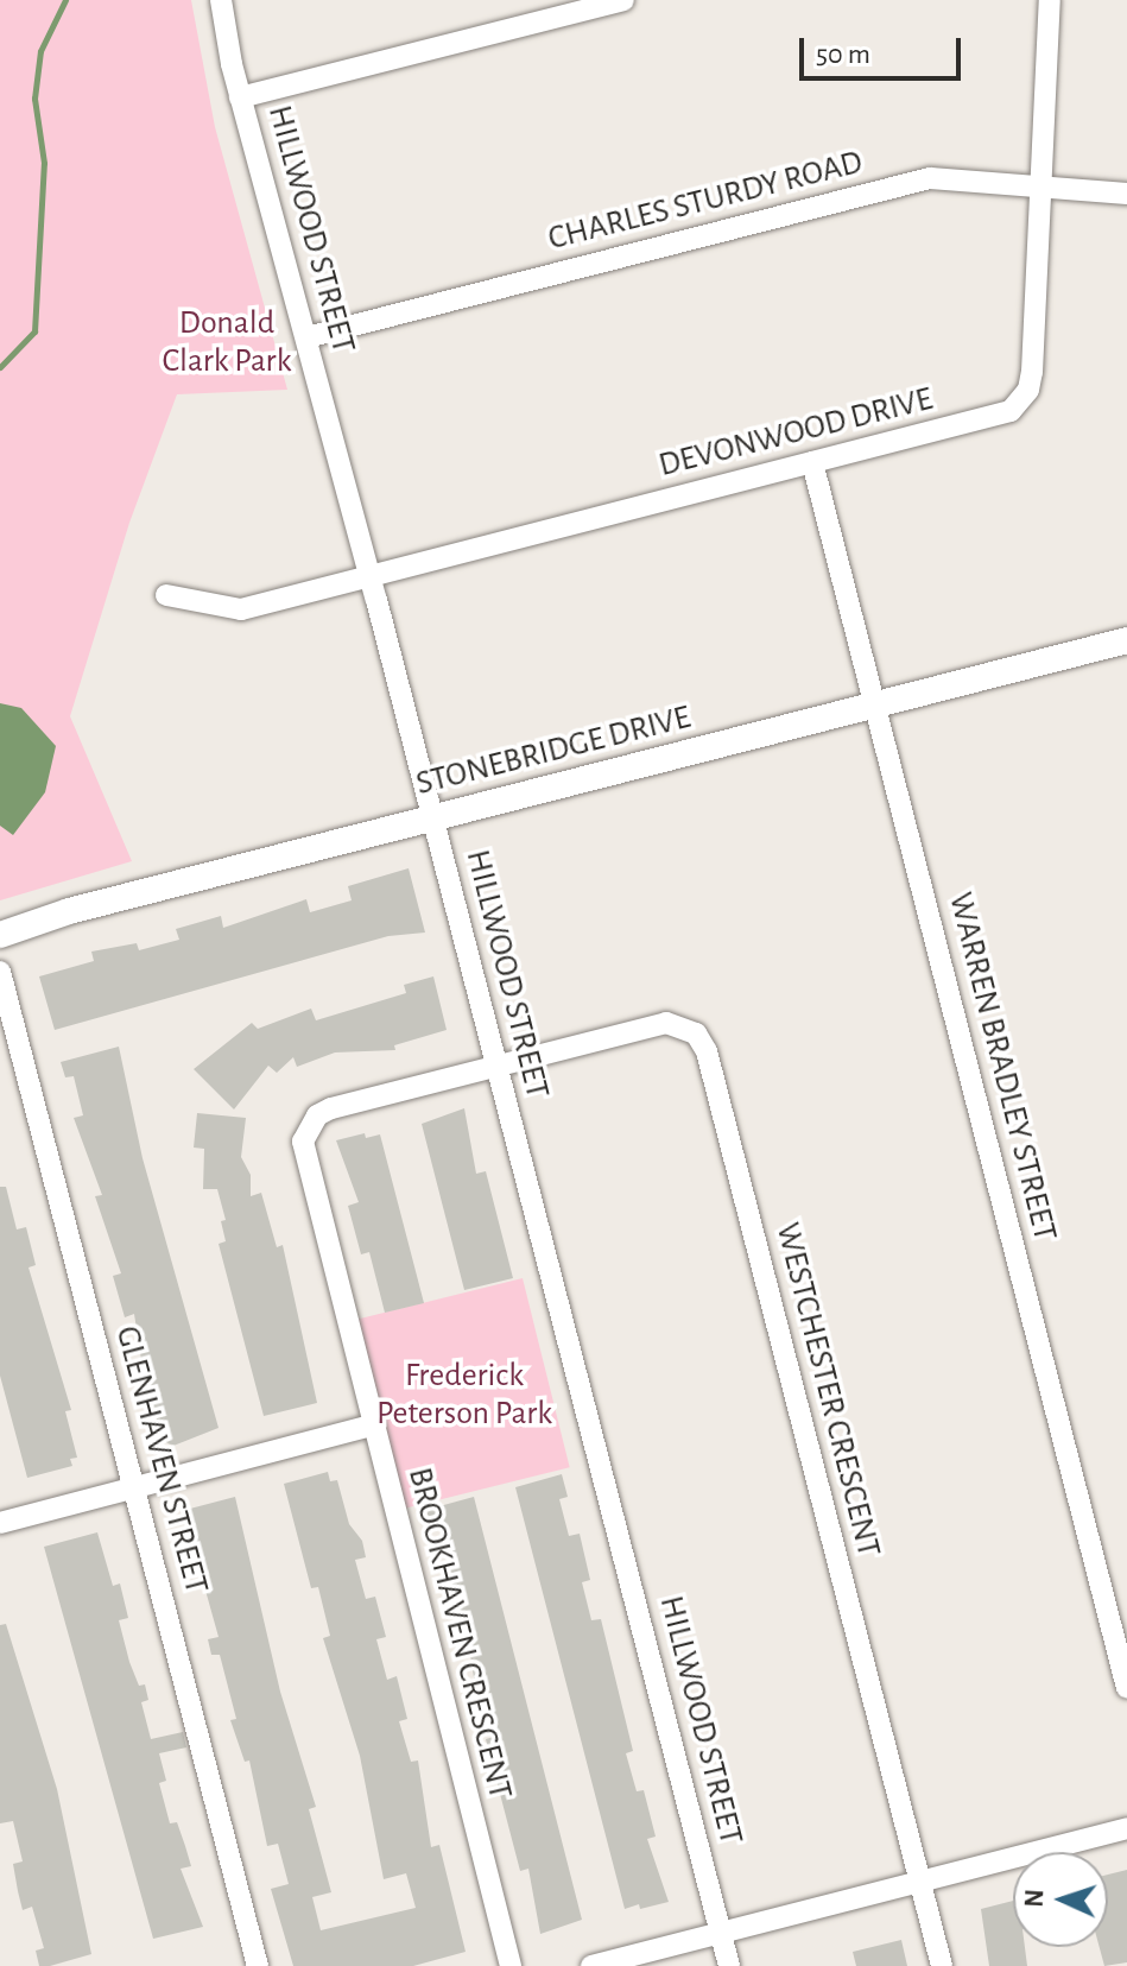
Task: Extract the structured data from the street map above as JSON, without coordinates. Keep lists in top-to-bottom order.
{
  "streets": {
    "street": [
      "CHARLES STURDY ROAD",
      "HILLWOOD STREET",
      "DEVONWOOD DRIVE",
      "STONEBRIDGE DRIVE",
      "WARREN BRADLEY STREET",
      "WESTCHESTER CRESCENT",
      "GLENHAVEN STREET",
      "BROOKHAVEN CRESCENT"
    ]
  },
  "crossings": [
    ["CHARLES STURDY ROAD", "HILLWOOD STREET"],
    ["CHARLES STURDY ROAD", "DEVONWOOD DRIVE"],
    ["HILLWOOD STREET", "DEVONWOOD DRIVE"],
    ["HILLWOOD STREET", "STONEBRIDGE DRIVE"],
    ["HILLWOOD STREET", "WESTCHESTER CRESCENT"],
    ["HILLWOOD STREET", "BROOKHAVEN CRESCENT"],
    ["DEVONWOOD DRIVE", "WARREN BRADLEY STREET"],
    ["STONEBRIDGE DRIVE", "WARREN BRADLEY STREET"],
    ["WESTCHESTER CRESCENT", "BROOKHAVEN CRESCENT"]
  ],
  "parks": ["Donald Clark Park", "Frederick Peterson Park"],
  "scale_bar": "50 m",
  "north": "left"
}
